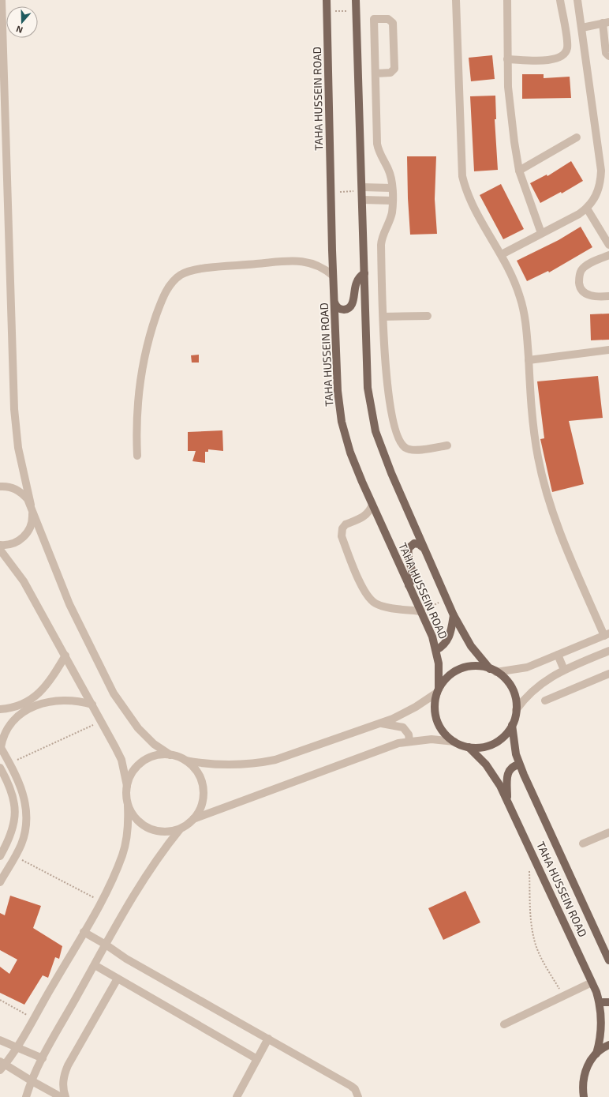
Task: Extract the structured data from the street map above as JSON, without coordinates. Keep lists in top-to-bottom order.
{
  "streets": {
    "main road": ["TAHA HUSSEIN ROAD"]
  },
  "north": "bottom"
}
